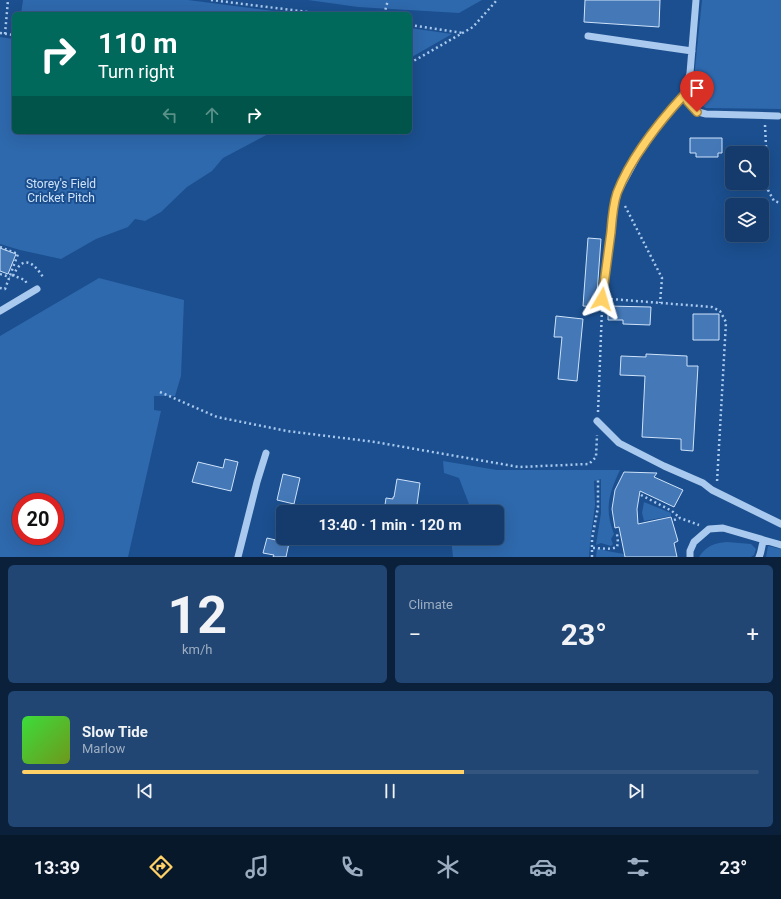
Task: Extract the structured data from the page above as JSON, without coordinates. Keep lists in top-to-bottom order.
{
  "parks": ["Storey's Field Cricket Pitch"],
  "page": {
    "turn": ["110 m", "Turn right"],
    "limit": "20",
    "trip": "13:40 · 1 min · 120 m",
    "tile": [
      ["12", "km/h"],
      "Climate"
    ],
    "heat": ["−", "23°", "+"],
    "song": ["Slow Tide", "Marlow"],
    "tabs": ["13:39", "23°"]
  }
}
